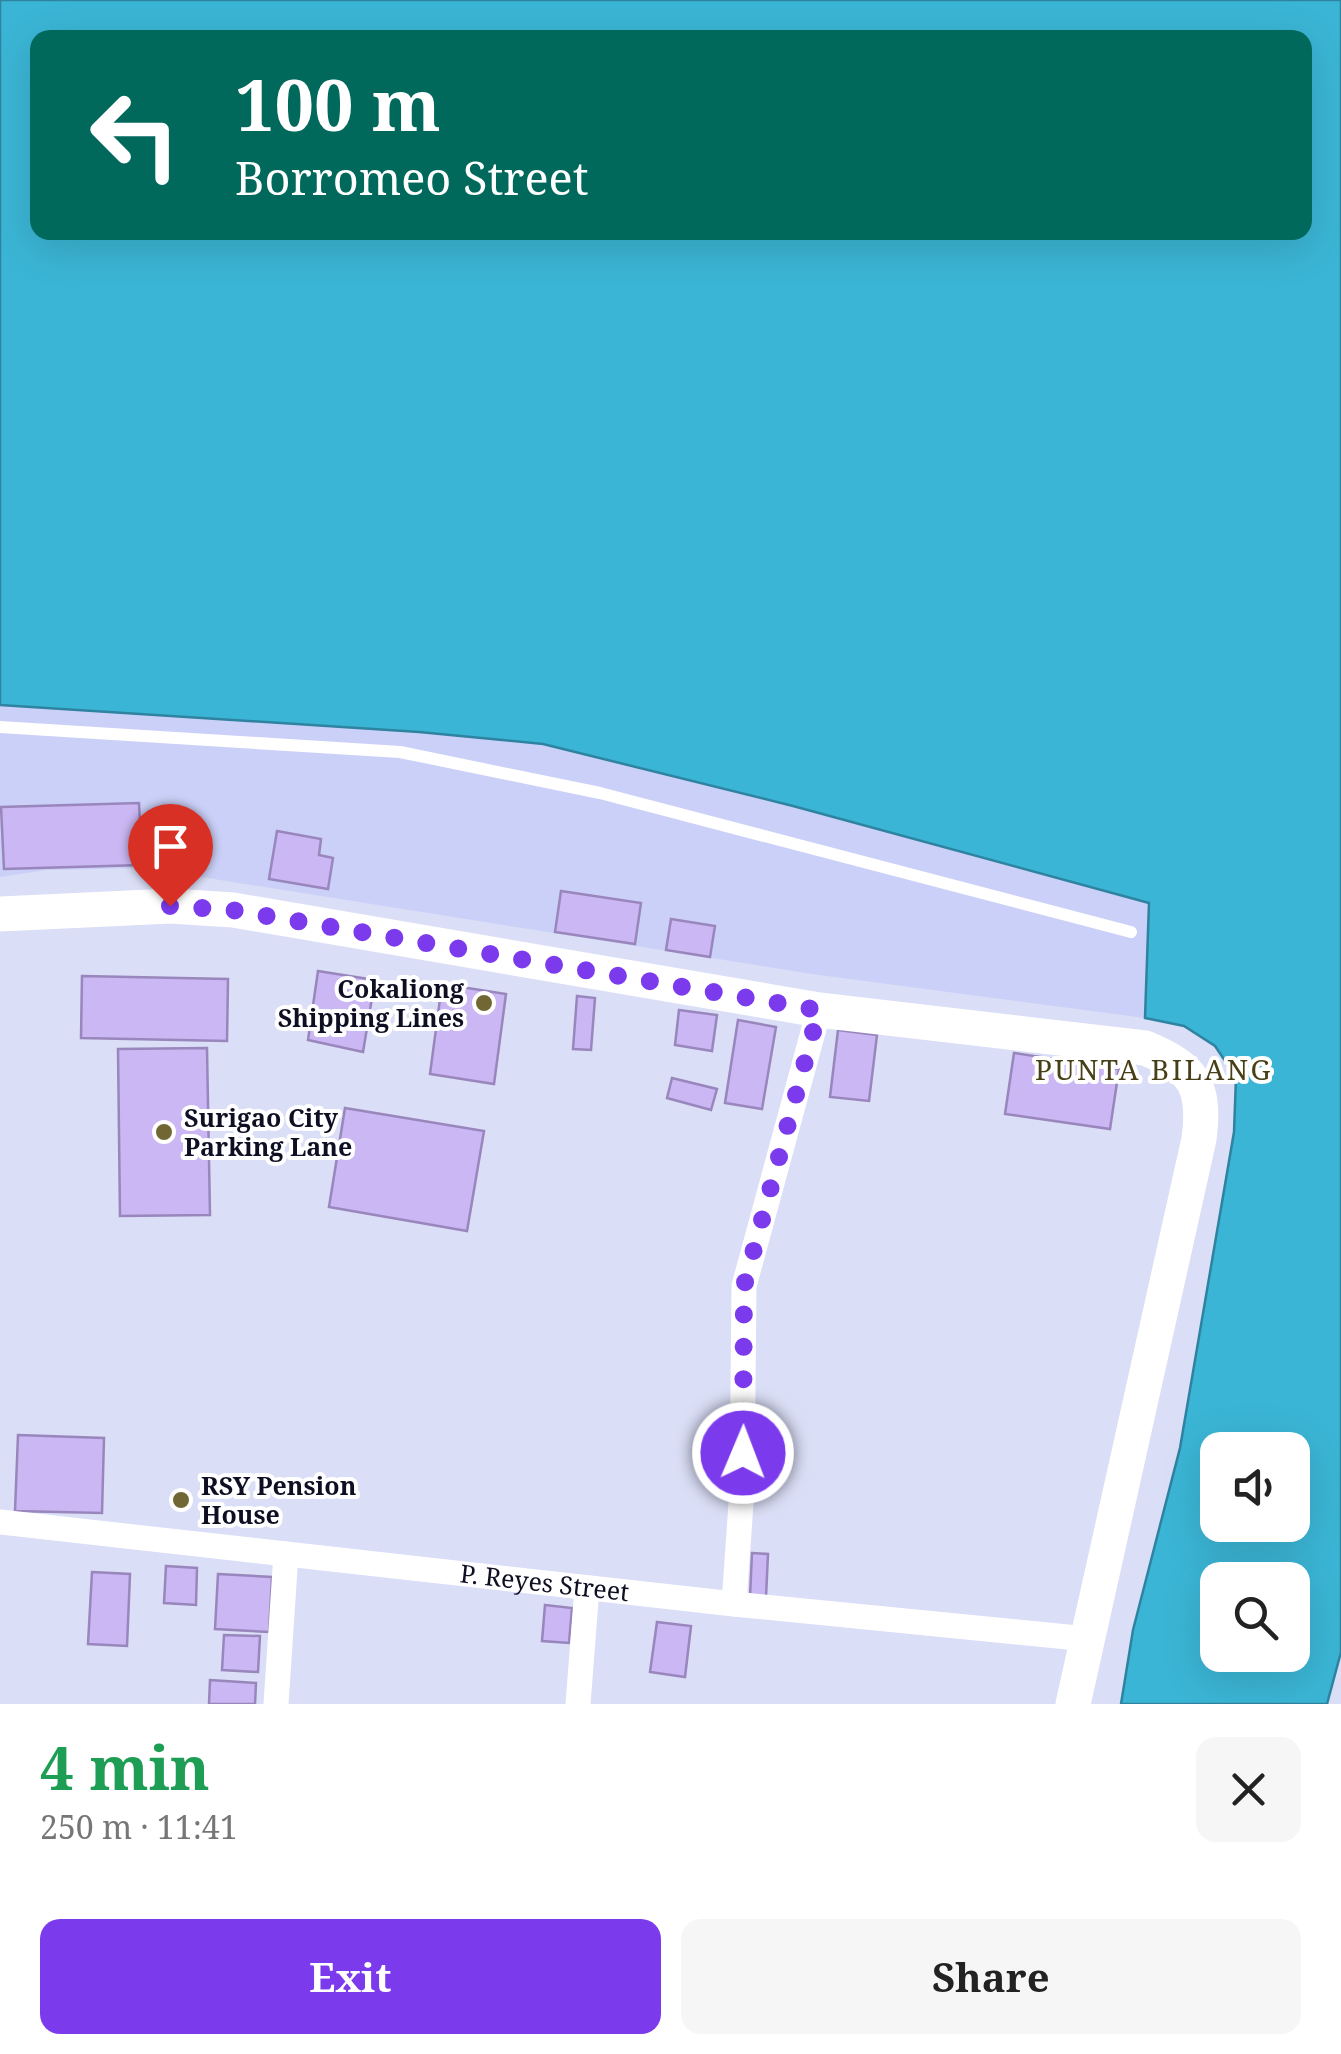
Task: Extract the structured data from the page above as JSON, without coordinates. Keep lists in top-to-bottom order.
{
  "streets": {
    "street": ["P. Reyes Street"]
  },
  "districts": ["PUNTA BILANG"],
  "places": ["Cokaliong Shipping Lines", "Surigao City Parking Lane", "RSY Pension House"],
  "page": {
    "turn": ["100 m", "Borromeo Street"],
    "heading": ["4 min", "250 m · 11:41"],
    "buttons": ["Exit", "Share"]
  }
}
